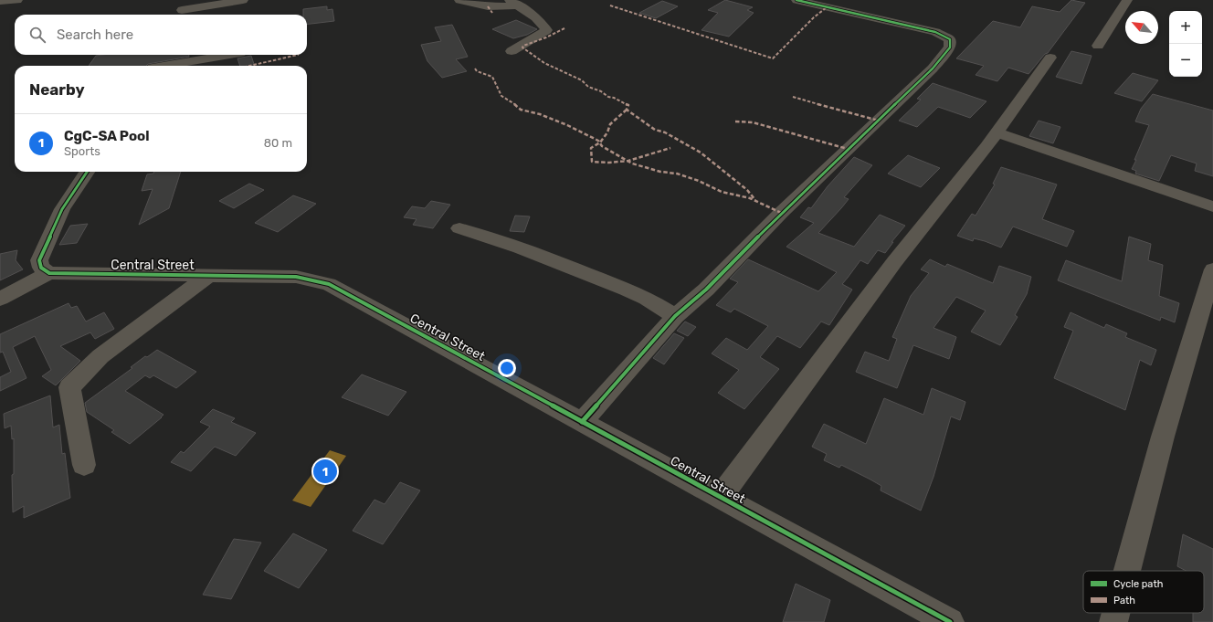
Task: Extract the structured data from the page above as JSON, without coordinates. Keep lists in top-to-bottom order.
{
  "streets": {
    "street": ["Central Street"]
  },
  "legend": ["Cycle path", "Path"],
  "north": "top left",
  "page": {
    "map_buttons": ["+", "−"],
    "search": "Search here",
    "heading": "Nearby",
    "list": [
      {
        "mark": "1",
        "name": "CgC-SA Pool",
        "note": "Sports",
        "value": "80 m"
      }
    ],
    "pins": "1"
  }
}
